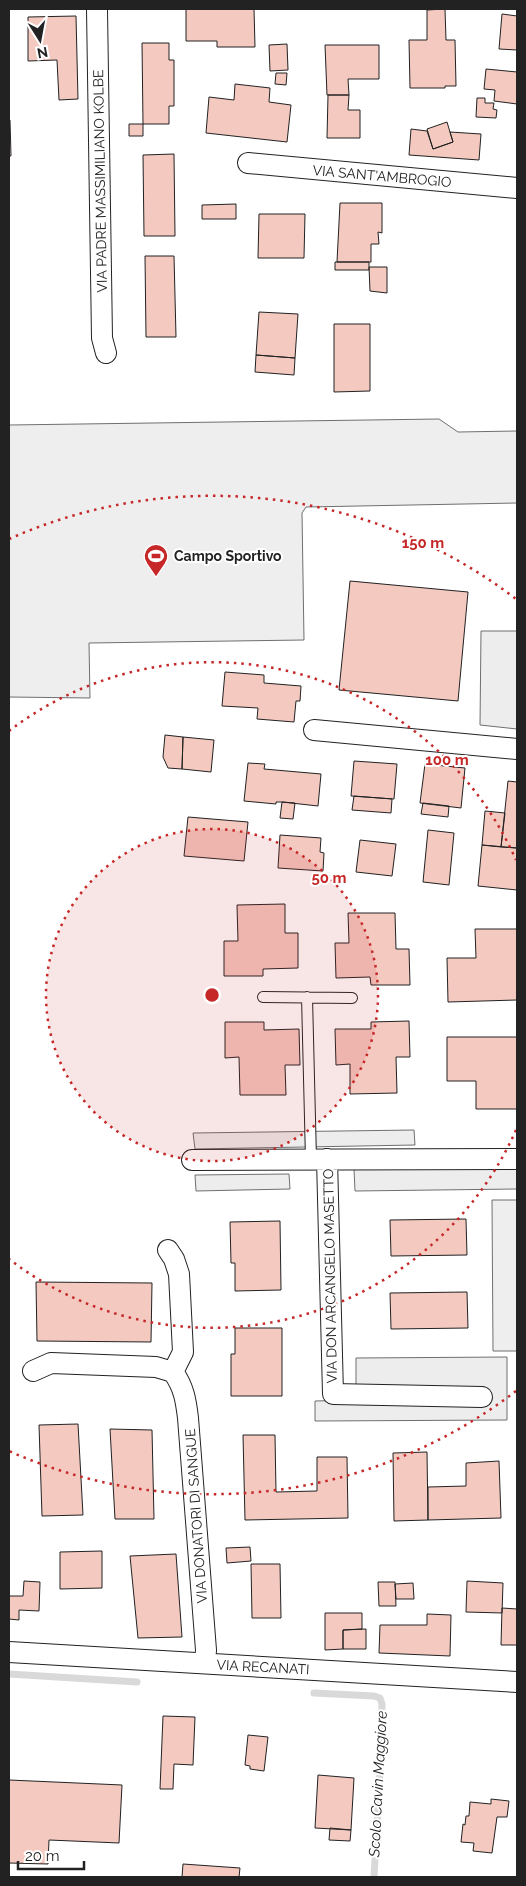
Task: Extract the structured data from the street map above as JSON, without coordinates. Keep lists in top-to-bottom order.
{
  "streets": {
    "street": [
      "VIA SANT'AMBROGIO",
      "VIA PADRE MASSIMILIANO KOLBE",
      "VIA DON ARCANGELO MASETTO",
      "VIA DONATORI DI SANGUE",
      "VIA RECANATI"
    ]
  },
  "crossings": [
    ["VIA DONATORI DI SANGUE", "VIA RECANATI"]
  ],
  "water": ["Scolo Cavin Maggiore"],
  "places": {
    "sports": ["Campo Sportivo"]
  },
  "scale_bar": "20 m",
  "north": "bottom",
  "rings": ["150 m", "100 m", "50 m"]
}
